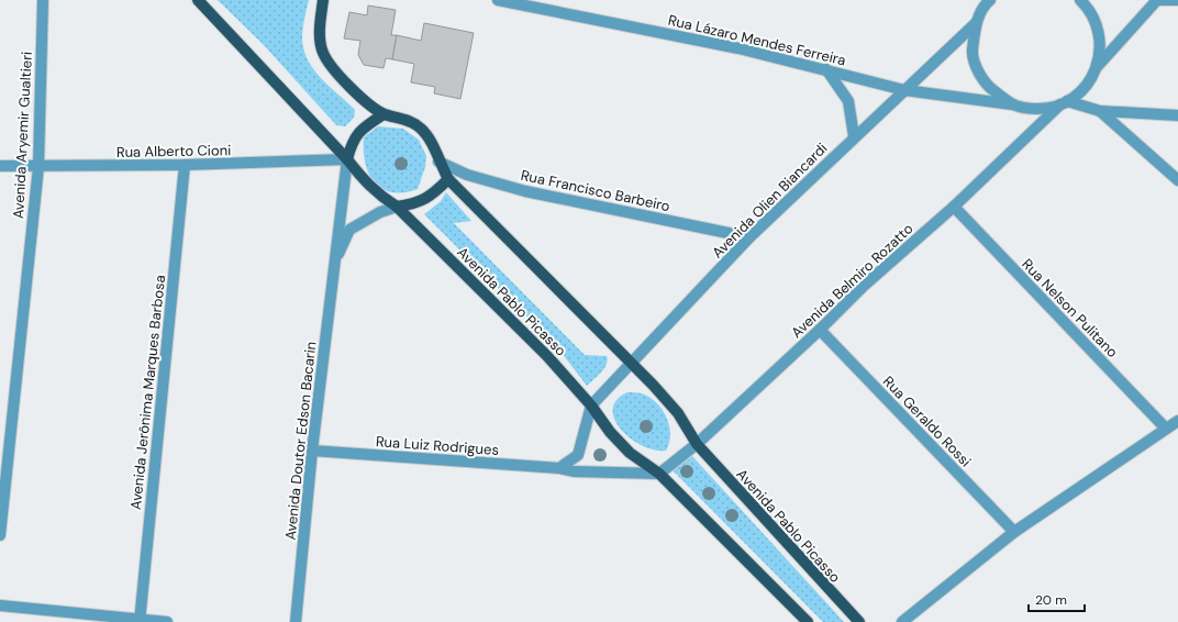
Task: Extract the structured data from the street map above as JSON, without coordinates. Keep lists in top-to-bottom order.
{
  "streets": {
    "main road": ["Avenida Pablo Picasso"],
    "street": [
      "Rua Lázaro Mendes Ferreira",
      "Avenida Aryemir Gualtieri",
      "Rua Alberto Cioni",
      "Rua Francisco Barbeiro",
      "Avenida Olien Biancardi",
      "Avenida Belmiro Rozatto",
      "Rua Nelson Pulitano",
      "Avenida Jerônima Marques Barbosa",
      "Rua Geraldo Rossi",
      "Avenida Doutor Edson Bacarin",
      "Rua Luiz Rodrigues"
    ]
  },
  "crossings": [
    ["Rua Lázaro Mendes Ferreira", "Avenida Olien Biancardi"],
    ["Rua Lázaro Mendes Ferreira", "Avenida Belmiro Rozatto"],
    ["Avenida Aryemir Gualtieri", "Rua Alberto Cioni"],
    ["Rua Alberto Cioni", "Rua Francisco Barbeiro"],
    ["Rua Alberto Cioni", "Avenida Pablo Picasso"],
    ["Rua Alberto Cioni", "Avenida Jerônima Marques Barbosa"],
    ["Rua Alberto Cioni", "Avenida Doutor Edson Bacarin"],
    ["Rua Francisco Barbeiro", "Avenida Olien Biancardi"],
    ["Rua Francisco Barbeiro", "Avenida Pablo Picasso"],
    ["Rua Francisco Barbeiro", "Avenida Doutor Edson Bacarin"],
    ["Avenida Olien Biancardi", "Avenida Pablo Picasso"],
    ["Avenida Belmiro Rozatto", "Avenida Pablo Picasso"],
    ["Avenida Belmiro Rozatto", "Rua Nelson Pulitano"],
    ["Avenida Belmiro Rozatto", "Rua Geraldo Rossi"],
    ["Avenida Belmiro Rozatto", "Rua Luiz Rodrigues"],
    ["Avenida Pablo Picasso", "Avenida Doutor Edson Bacarin"],
    ["Avenida Pablo Picasso", "Rua Luiz Rodrigues"],
    ["Avenida Doutor Edson Bacarin", "Rua Luiz Rodrigues"]
  ],
  "scale_bar": "20 m"
}
